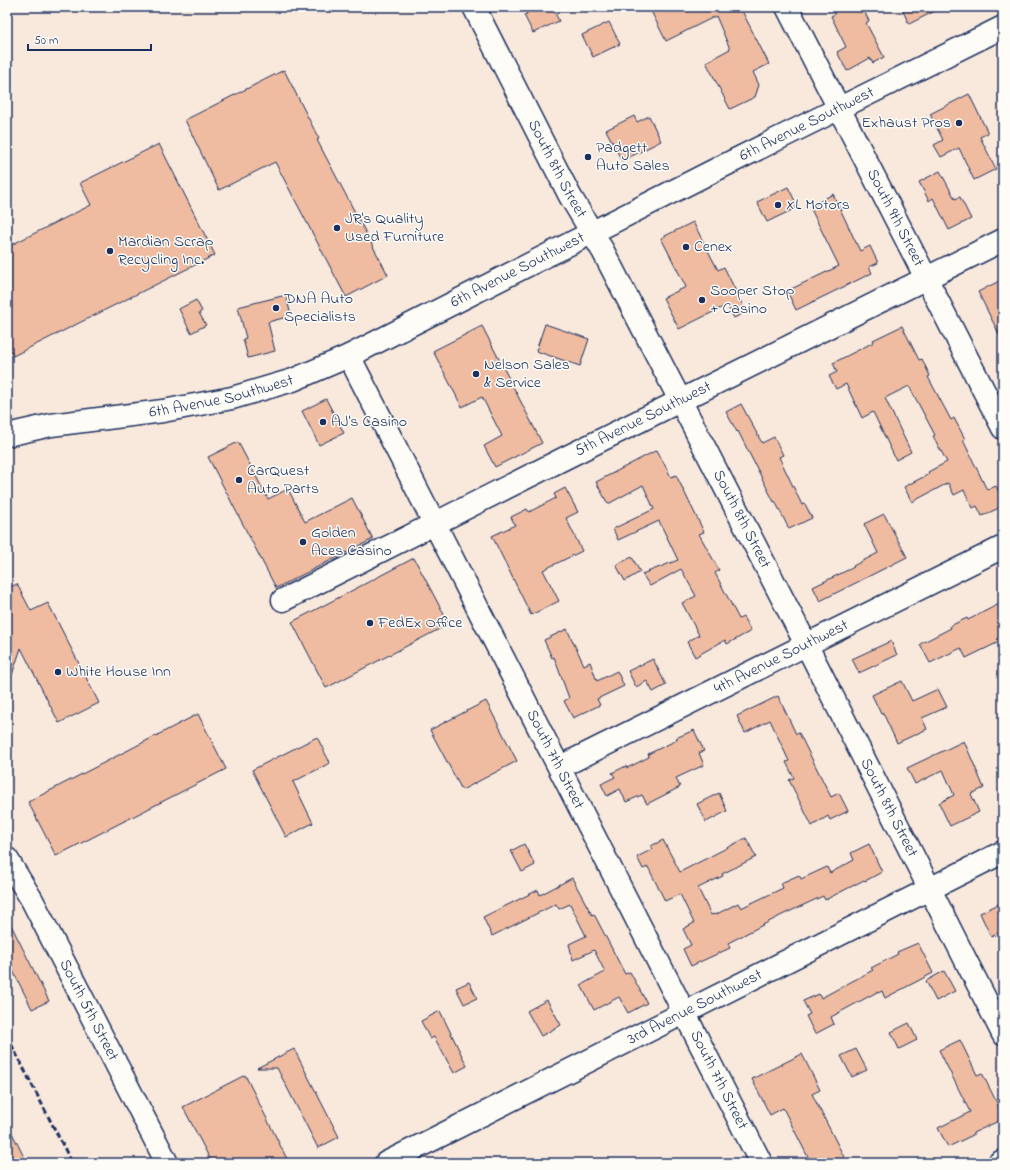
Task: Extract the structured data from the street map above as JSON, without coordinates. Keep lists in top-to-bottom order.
{
  "streets": {
    "main road": [
      "6th Avenue Southwest",
      "South 8th Street",
      "South 9th Street",
      "5th Avenue Southwest",
      "4th Avenue Southwest",
      "South 7th Street",
      "3rd Avenue Southwest",
      "South 5th Street"
    ]
  },
  "crossings": [
    ["6th Avenue Southwest", "South 8th Street"],
    ["6th Avenue Southwest", "South 9th Street"],
    ["6th Avenue Southwest", "South 7th Street"],
    ["South 8th Street", "5th Avenue Southwest"],
    ["South 8th Street", "4th Avenue Southwest"],
    ["South 8th Street", "3rd Avenue Southwest"],
    ["South 9th Street", "5th Avenue Southwest"],
    ["5th Avenue Southwest", "South 7th Street"],
    ["4th Avenue Southwest", "South 7th Street"],
    ["South 7th Street", "3rd Avenue Southwest"]
  ],
  "places": [
    "Exhaust Pros",
    "Padgett Auto Sales",
    "XL Motors",
    "JR's Quality Used Furniture",
    "Cenex",
    "Mardian Scrap Recycling Inc.",
    "Sooper Stop + Casino",
    "DNA Auto Specialists",
    "Nelson Sales & Service",
    "AJ's Casino",
    "CarQuest Auto Parts",
    "Golden Aces Casino",
    "FedEx Office",
    "White House Inn"
  ],
  "scale_bar": "50 m"
}
